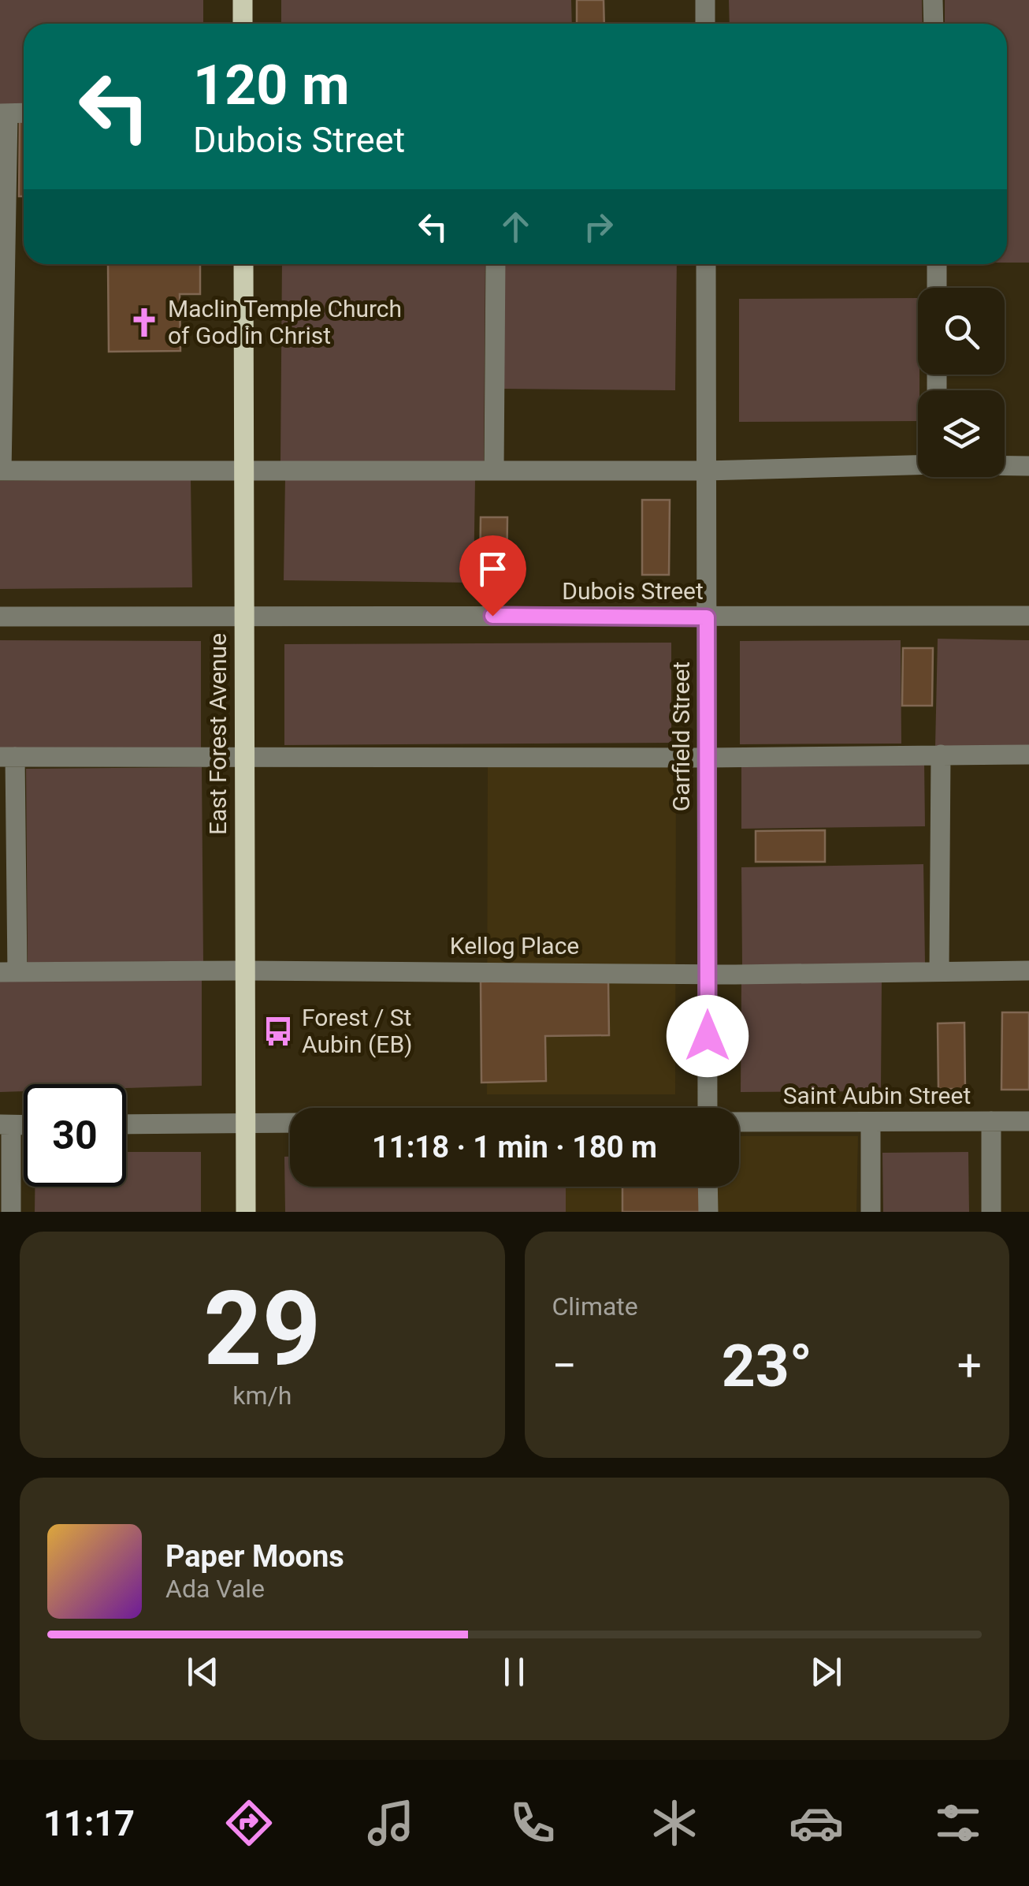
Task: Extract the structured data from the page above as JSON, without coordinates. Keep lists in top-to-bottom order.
{
  "streets": {
    "main road": ["East Forest Avenue"],
    "street": [
      "Dubois Street",
      "Garfield Street",
      "Kellog Place",
      "Saint Aubin Street"
    ]
  },
  "crossings": [
    ["Dubois Street", "East Forest Avenue"],
    ["Dubois Street", "Garfield Street"],
    ["East Forest Avenue", "Kellog Place"],
    ["Garfield Street", "Kellog Place"]
  ],
  "places": {
    "church": ["Maclin Temple Church of God in Christ"],
    "bus stop": ["Forest / St Aubin (EB)"]
  },
  "page": {
    "turn": ["120 m", "Dubois Street"],
    "limit": "30",
    "trip": "11:18 · 1 min · 180 m",
    "tile": [
      ["29", "km/h"],
      "Climate"
    ],
    "heat": ["−", "23°", "+"],
    "song": ["Paper Moons", "Ada Vale"],
    "tabs": "11:17"
  }
}
